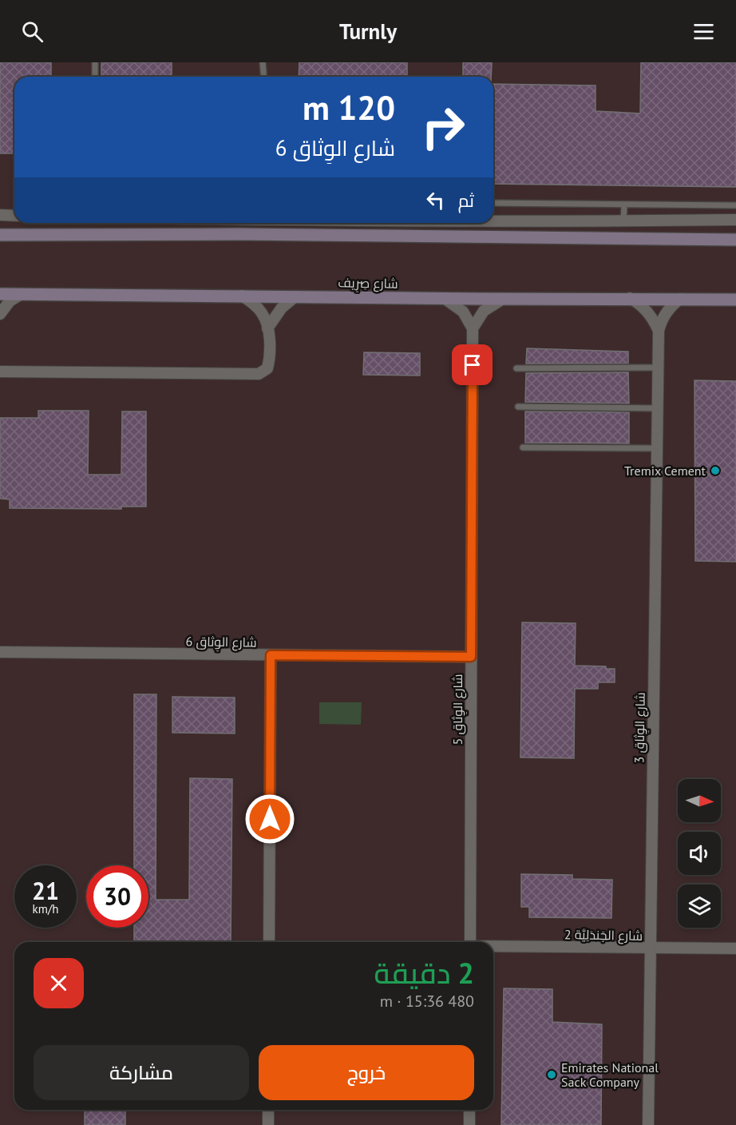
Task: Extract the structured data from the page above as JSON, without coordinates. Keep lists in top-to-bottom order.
{
  "streets": {
    "street": [
      "شارع صِرِيف",
      "شارع الوِثاق 6",
      "شارع الوِثاق 5",
      "شارع الوِثاق 3",
      "شارع الجَندَلِيَّة 2"
    ]
  },
  "crossings": [
    ["شارع صِرِيف", "شارع الوِثاق 3"],
    ["شارع الوِثاق 6", "شارع الوِثاق 5"],
    ["شارع الوِثاق 3", "شارع الجَندَلِيَّة 2"]
  ],
  "places": ["Tremix Cement", "Emirates National Sack Company"],
  "north": "right",
  "page": {
    "header": "Turnly",
    "turn": ["120 m", "شارع الوِثاق 6"],
    "then": "ثم",
    "speed": "21 km/h",
    "limit": "30",
    "heading": ["2 دقيقة", "480 m · 15:36"],
    "buttons": ["خروج", "مشاركة"]
  }
}
